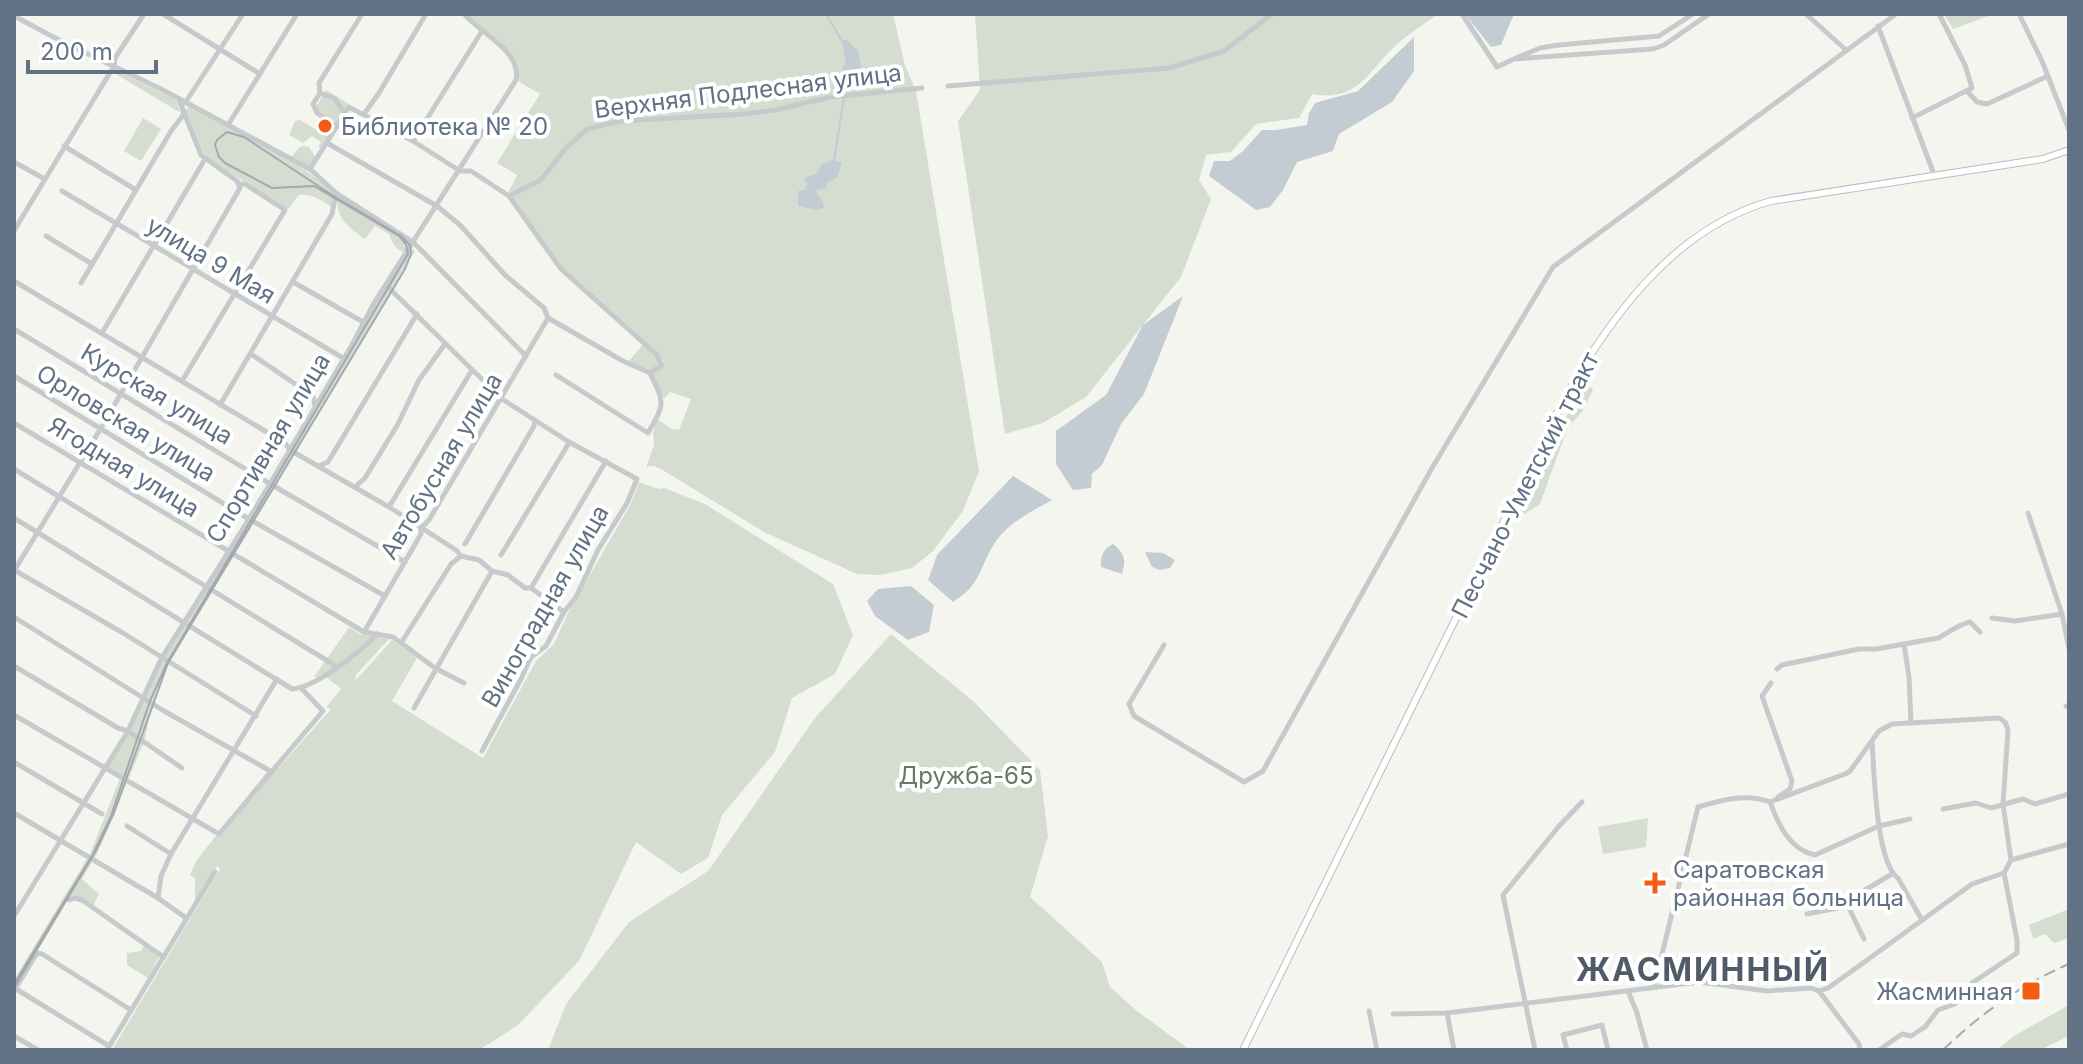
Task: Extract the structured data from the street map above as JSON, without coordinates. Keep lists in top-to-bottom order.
{
  "streets": {
    "main road": ["Песчано-Уметский тракт"],
    "street": [
      "Верхняя Подлесная улица",
      "улица 9 Мая",
      "Курская улица",
      "Орловская улица",
      "Спортивная улица",
      "Автобусная улица",
      "Ягодная улица",
      "Виноградная улица"
    ]
  },
  "crossings": [
    ["улица 9 Мая", "Спортивная улица"],
    ["Курская улица", "Спортивная улица"],
    ["Курская улица", "Автобусная улица"],
    ["Орловская улица", "Спортивная улица"],
    ["Орловская улица", "Автобусная улица"],
    ["Спортивная улица", "Ягодная улица"],
    ["Автобусная улица", "Ягодная улица"]
  ],
  "districts": ["ЖАСМИННЫЙ"],
  "parks": ["Дружба-65"],
  "places": {
    "other": ["Библиотека № 20"],
    "health": ["Саратовская районная больница"],
    "transit": ["Жасминная"]
  },
  "scale_bar": "200 m"
}
